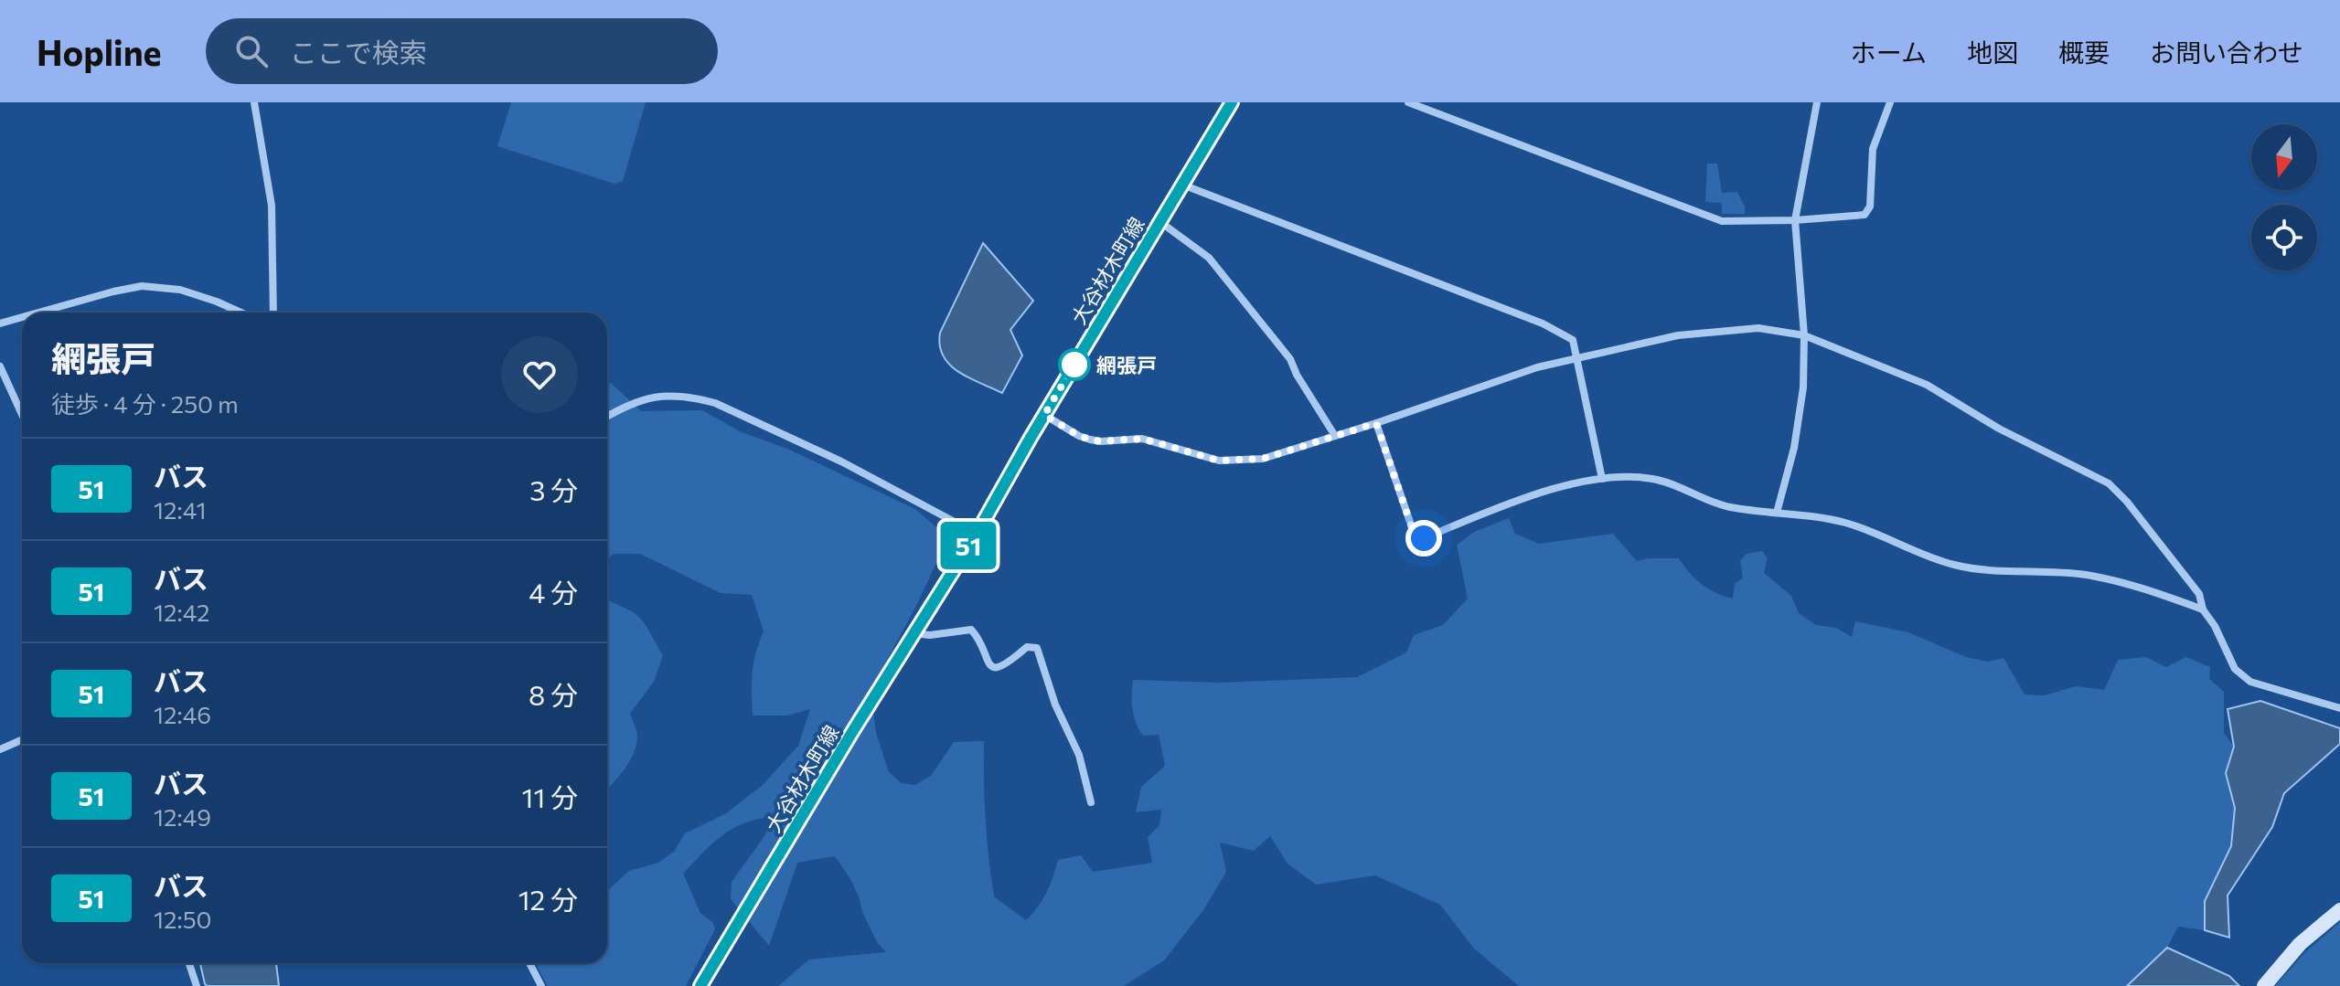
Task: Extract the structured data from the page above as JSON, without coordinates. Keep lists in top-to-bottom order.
{
  "streets": {
    "main road": ["大谷材木町線"]
  },
  "places": ["網張戸"],
  "lines": ["bus line 51"],
  "north": "bottom",
  "page": {
    "header": "Hopline",
    "search": "ここで検索",
    "nav": [
      "ホーム",
      "地図",
      "概要",
      "お問い合わせ"
    ],
    "on_map": "51",
    "heading": ["網張戸", "徒歩 · 4 分 · 250 m"],
    "list": [
      {
        "mark": "51",
        "name": "バス",
        "note": "12:41",
        "value": "3 分"
      },
      {
        "mark": "51",
        "name": "バス",
        "note": "12:42",
        "value": "4 分"
      },
      {
        "mark": "51",
        "name": "バス",
        "note": "12:46",
        "value": "8 分"
      },
      {
        "mark": "51",
        "name": "バス",
        "note": "12:49",
        "value": "11 分"
      },
      {
        "mark": "51",
        "name": "バス",
        "note": "12:50",
        "value": "12 分"
      }
    ]
  }
}
